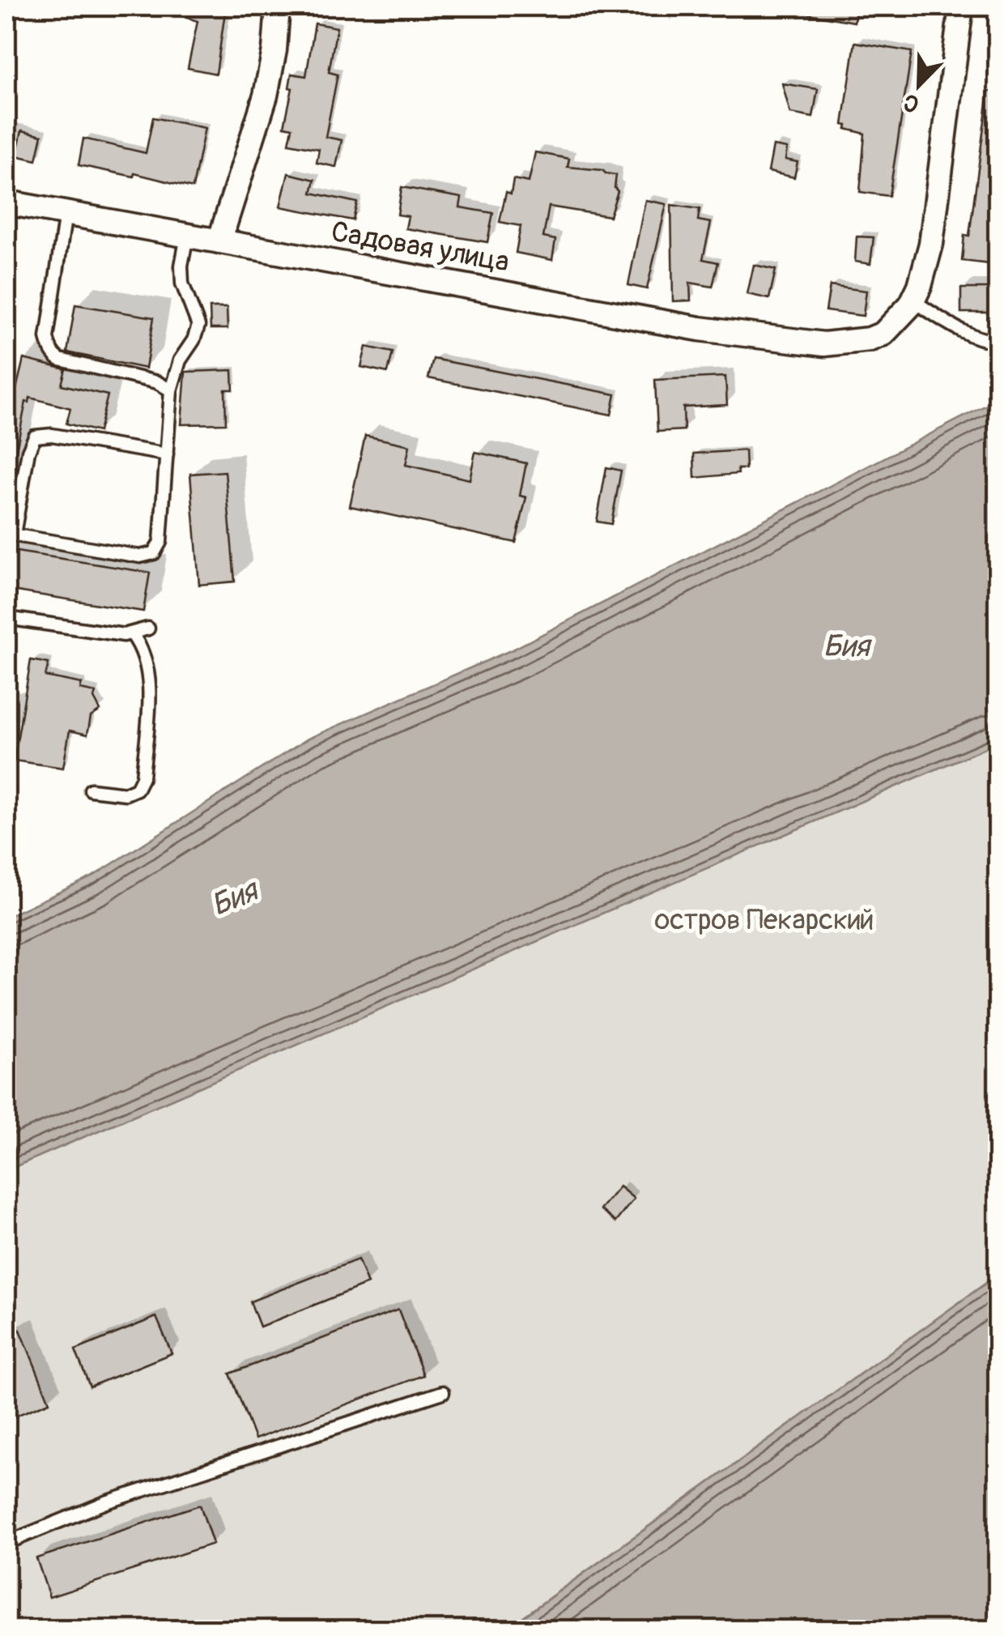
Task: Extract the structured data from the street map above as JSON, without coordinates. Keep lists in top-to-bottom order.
{
  "streets": {
    "street": ["Садовая улица"]
  },
  "water": ["Бия"],
  "parks": ["остров Пекарский"],
  "north": "bottom left"
}
